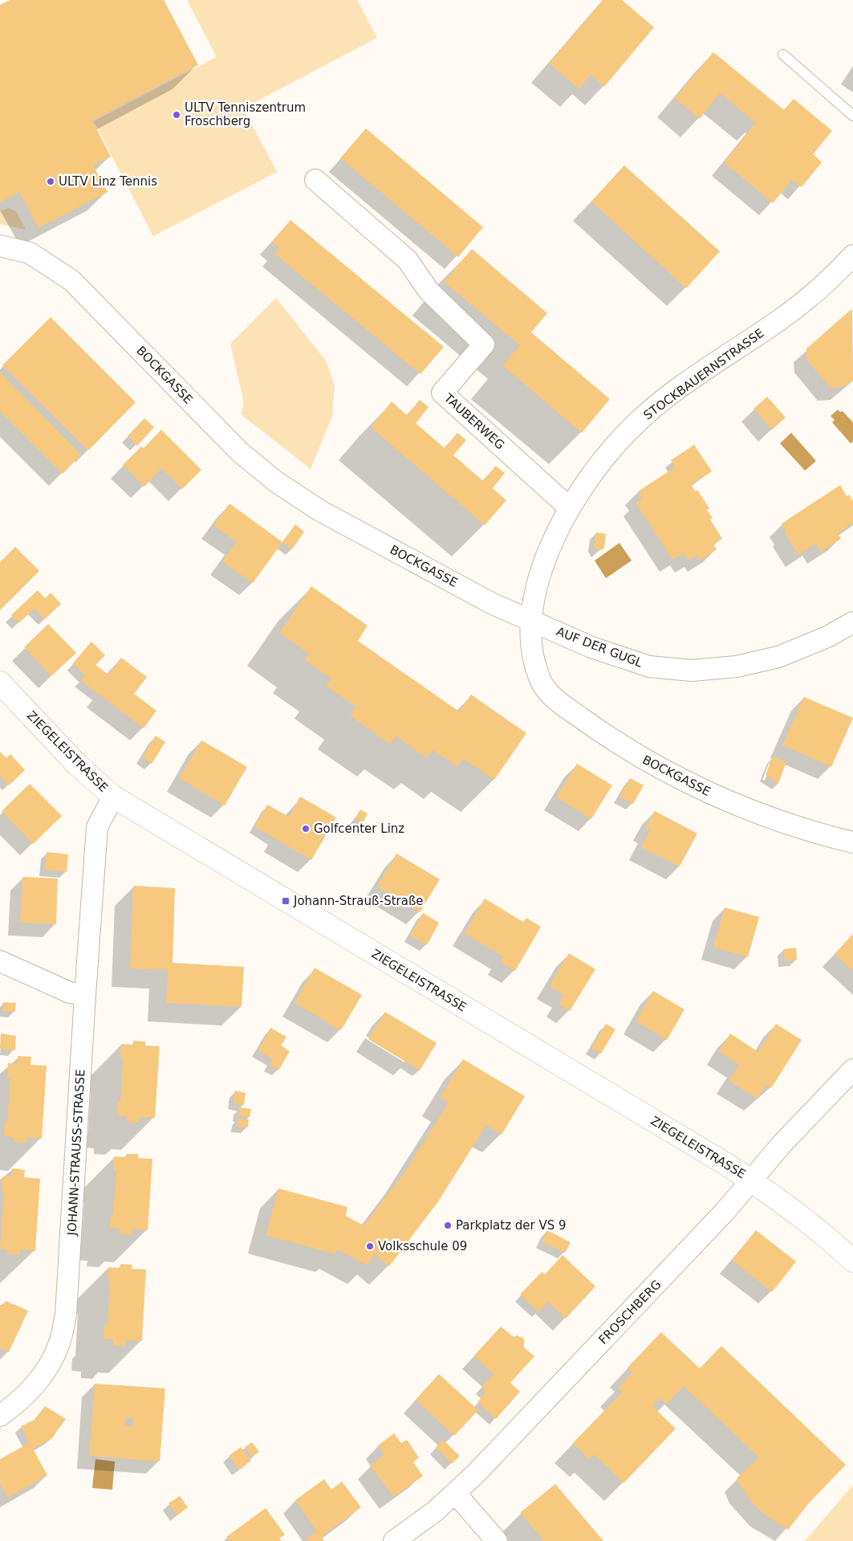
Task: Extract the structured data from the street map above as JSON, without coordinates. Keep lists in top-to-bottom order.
{
  "streets": {
    "street": [
      "STOCKBAUERNSTRASSE",
      "BOCKGASSE",
      "TAUBERWEG",
      "AUF DER GUGL",
      "ZIEGELEISTRASSE",
      "JOHANN-STRAUSS-STRASSE",
      "FROSCHBERG"
    ]
  },
  "crossings": [
    ["STOCKBAUERNSTRASSE", "BOCKGASSE"],
    ["STOCKBAUERNSTRASSE", "TAUBERWEG"],
    ["STOCKBAUERNSTRASSE", "AUF DER GUGL"],
    ["BOCKGASSE", "AUF DER GUGL"],
    ["ZIEGELEISTRASSE", "JOHANN-STRAUSS-STRASSE"],
    ["ZIEGELEISTRASSE", "FROSCHBERG"]
  ],
  "places": {
    "other": [
      "ULTV Tenniszentrum Froschberg",
      "ULTV Linz Tennis",
      "Golfcenter Linz",
      "Parkplatz der VS 9",
      "Volksschule 09"
    ],
    "transit": ["Johann-Strauß-Straße"]
  }
}
